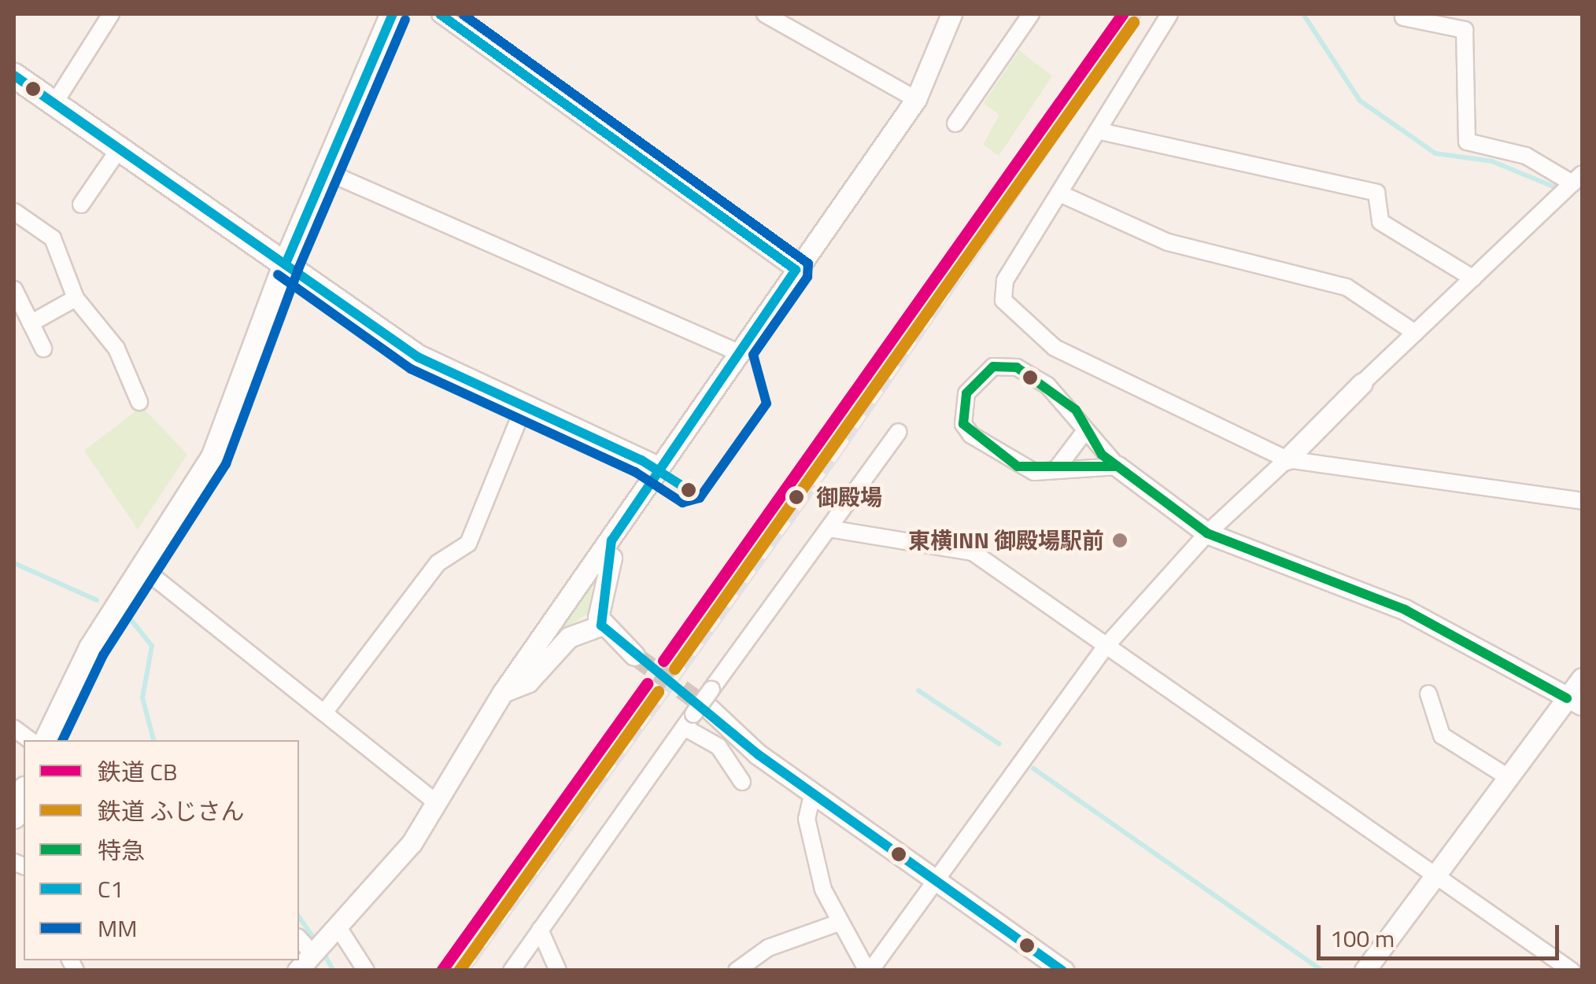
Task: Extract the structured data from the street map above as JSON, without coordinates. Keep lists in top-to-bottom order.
{
  "places": ["御殿場", "東横INN 御殿場駅前"],
  "lines": [
    "rail line CB",
    "transit line C1",
    "transit line MM",
    "rail line ふじさん",
    "transit line 特急"
  ],
  "legend": [
    "鉄道 CB",
    "鉄道 ふじさん",
    "特急",
    "C1",
    "MM"
  ],
  "scale_bar": "100 m"
}
